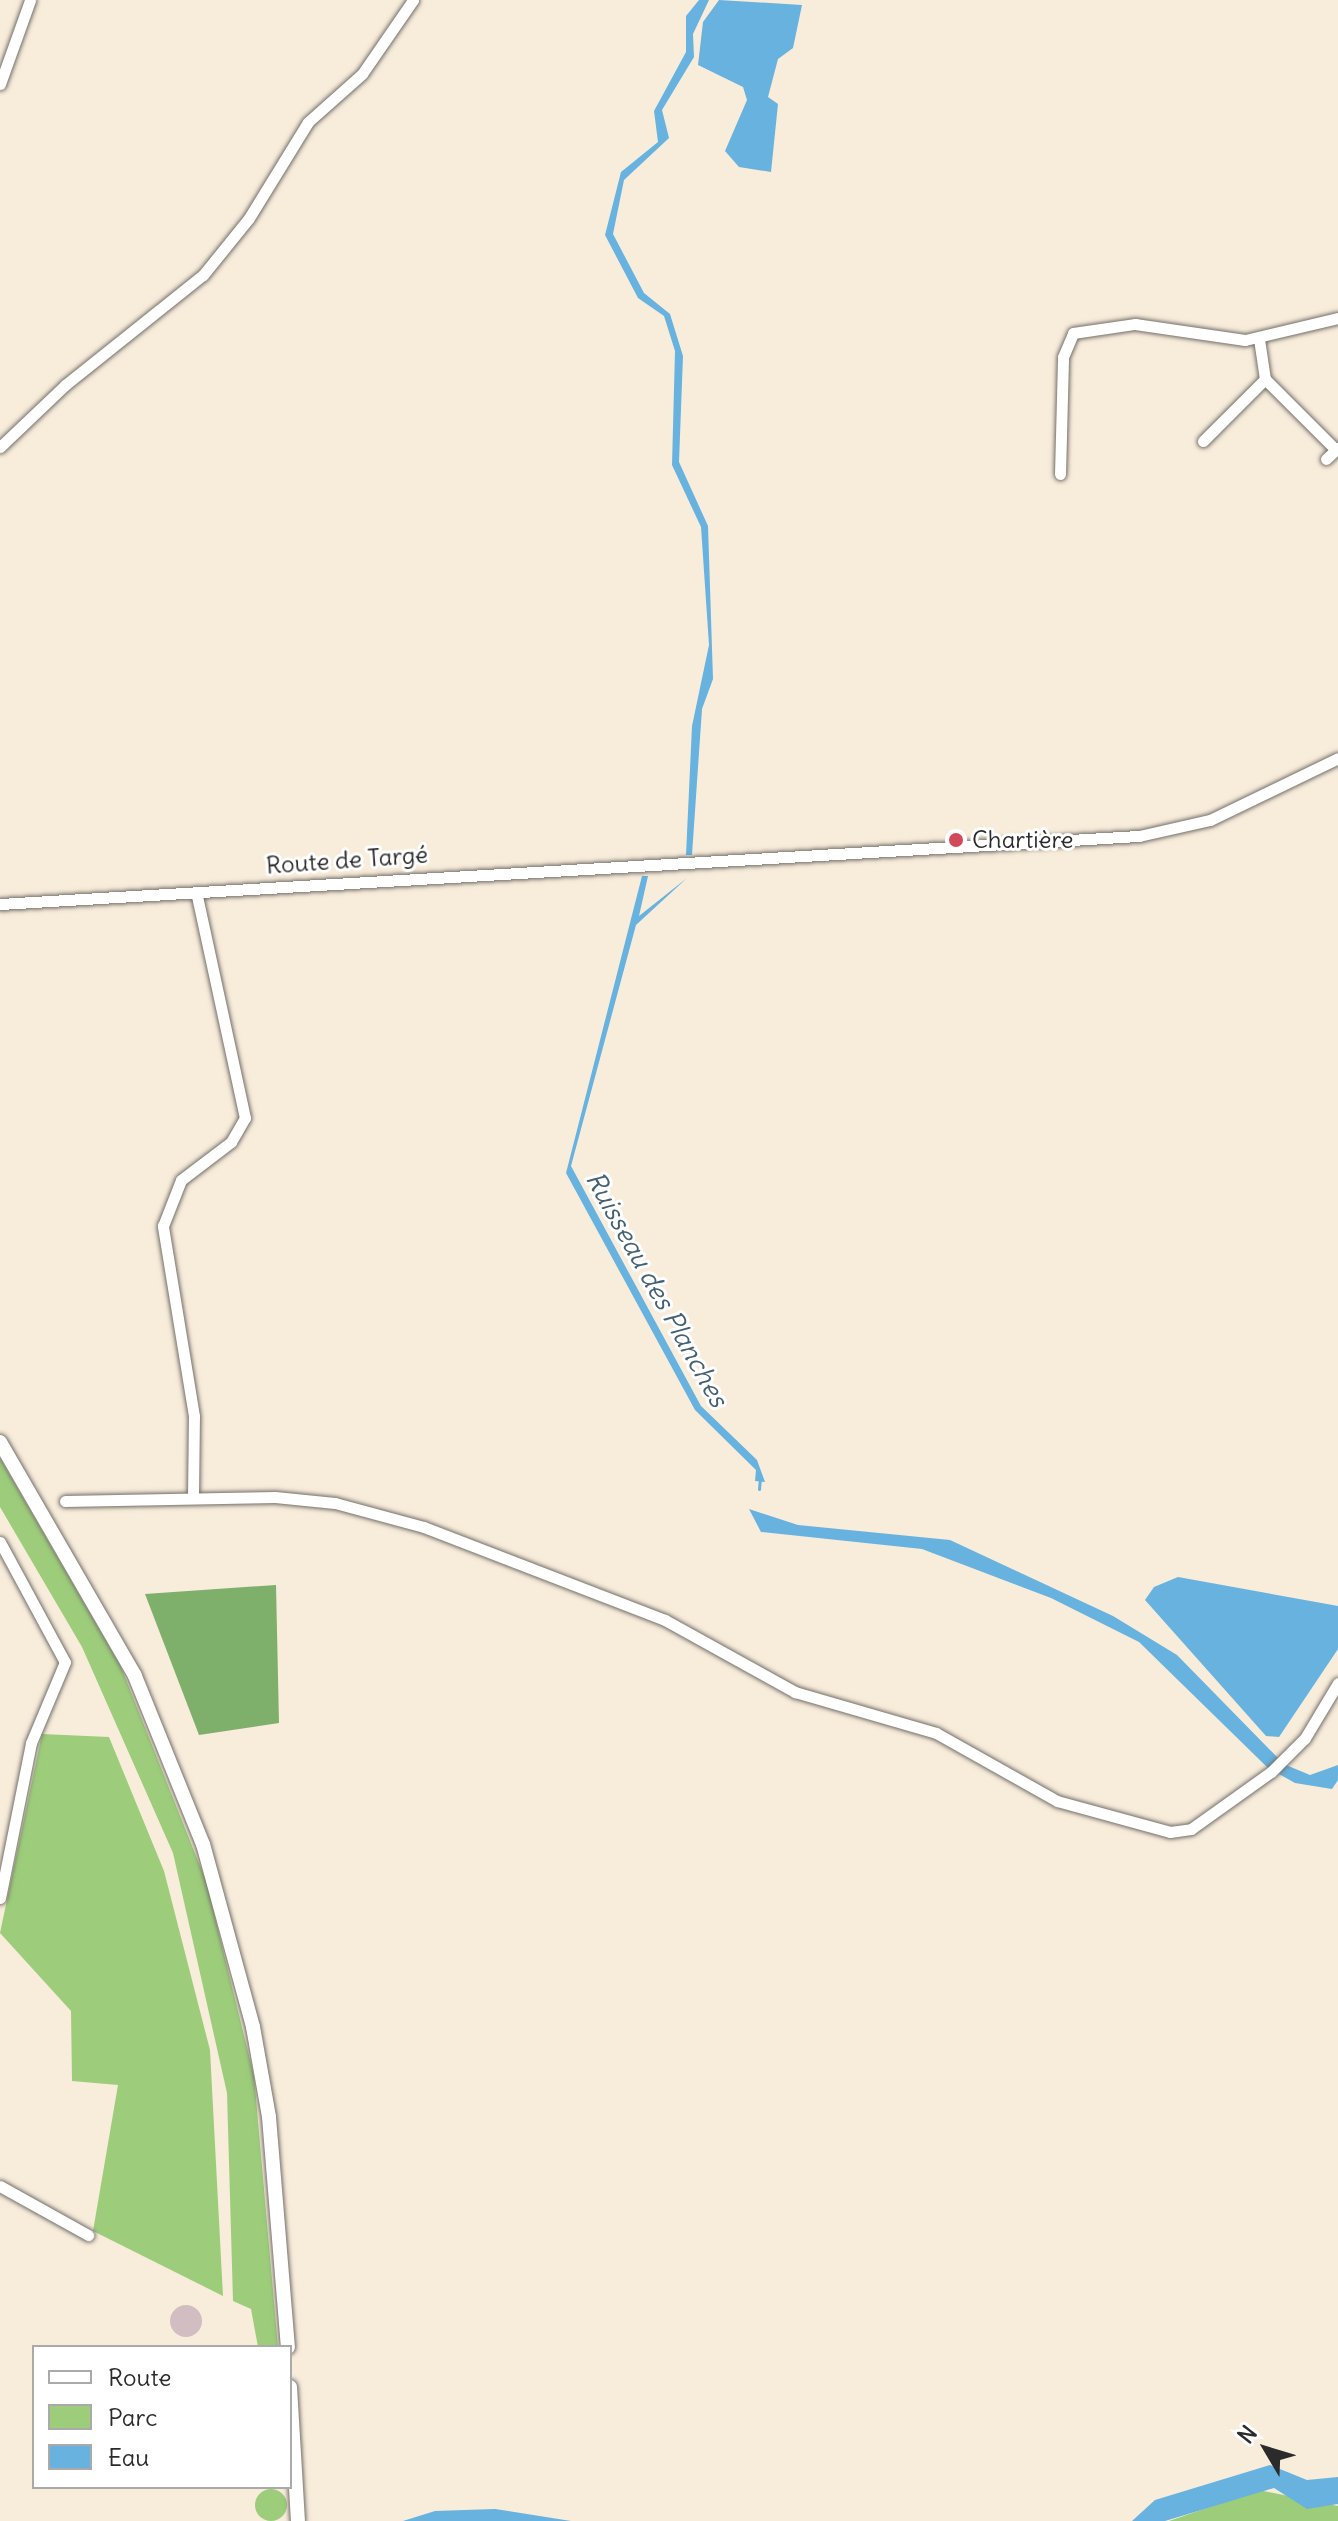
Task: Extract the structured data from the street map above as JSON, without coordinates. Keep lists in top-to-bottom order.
{
  "streets": {
    "street": ["Route de Targé"]
  },
  "water": ["Ruisseau des Planches"],
  "places": ["Chartière"],
  "legend": ["Route", "Parc", "Eau"],
  "north": "top left"
}
